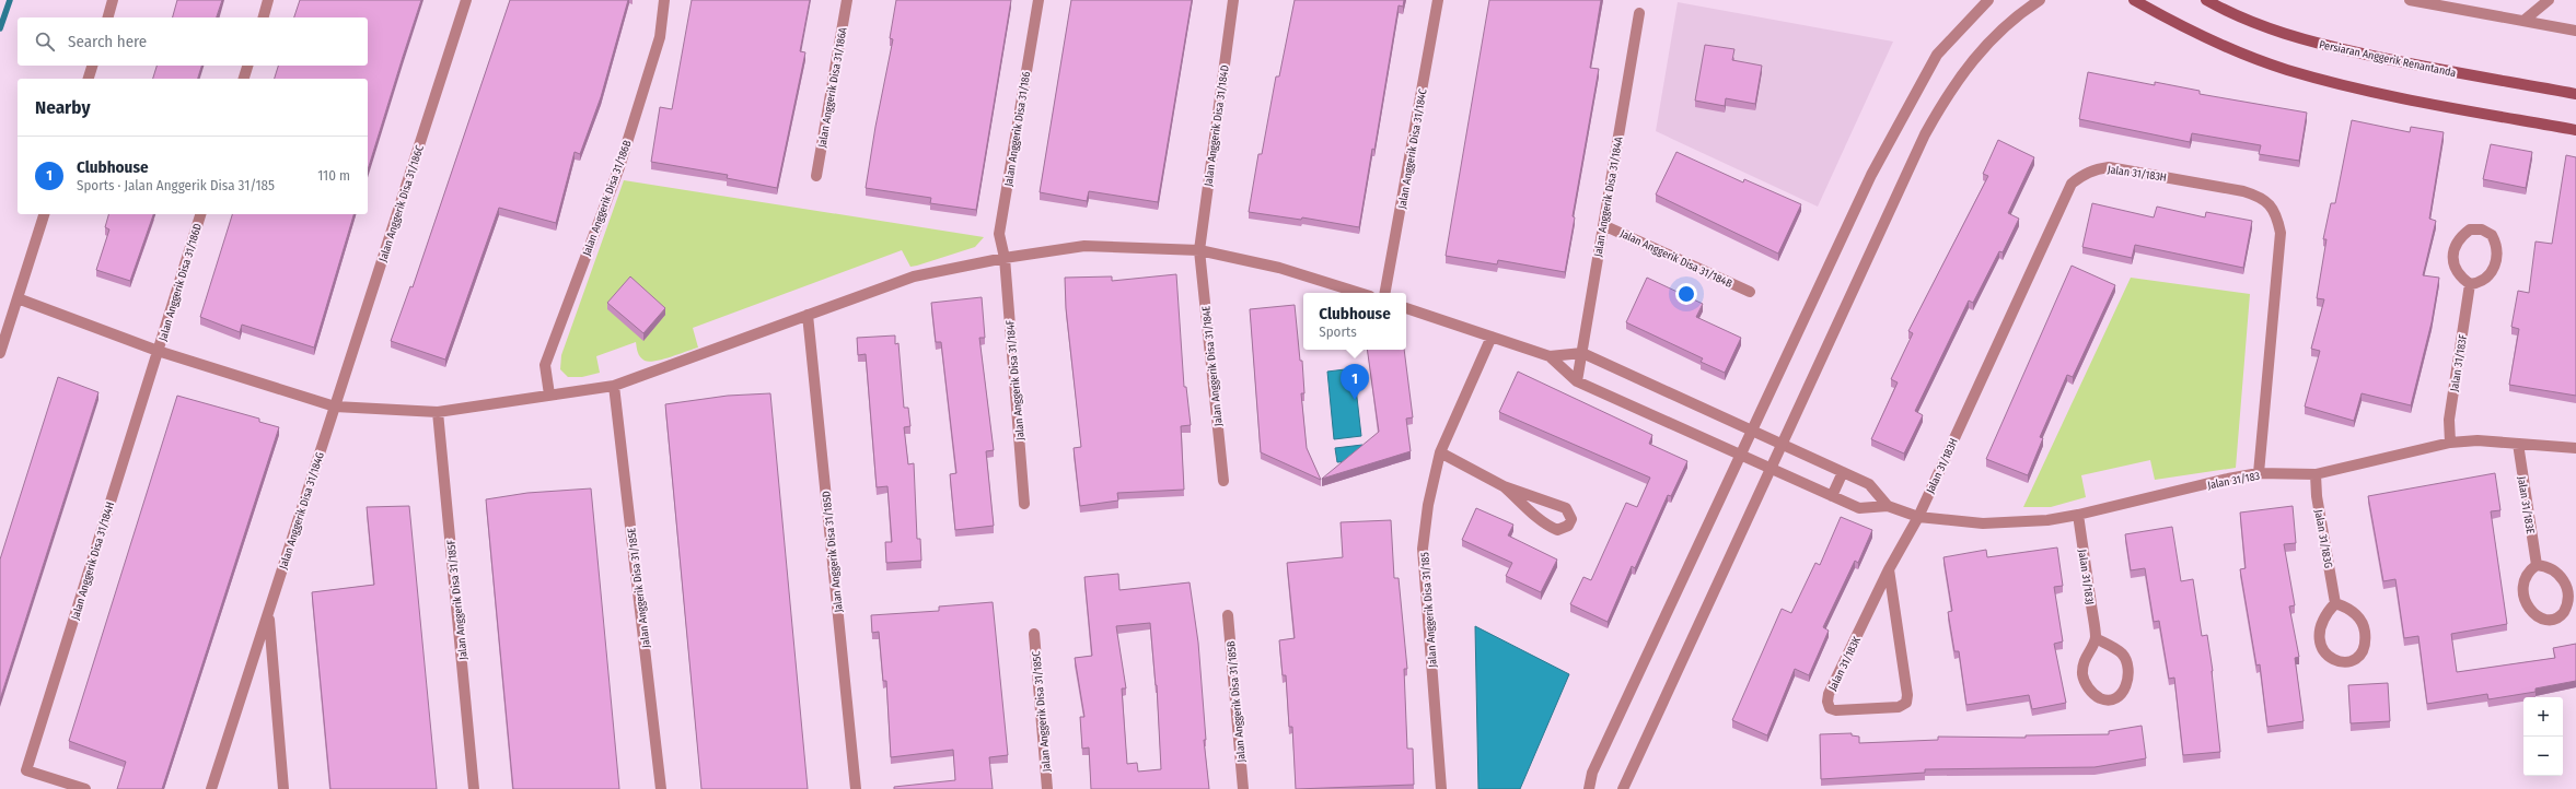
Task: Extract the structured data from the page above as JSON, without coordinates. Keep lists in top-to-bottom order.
{
  "streets": {
    "main road": ["Persiaran Anggerik Renantanda"],
    "street": [
      "Jalan Anggerik Disa 31/186A",
      "Jalan Anggerik Disa 31/184D",
      "Jalan Anggerik Disa 31/186",
      "Jalan Anggerik Disa 31/184C",
      "Jalan 31/183H",
      "Jalan Anggerik Disa 31/184A",
      "Jalan Anggerik Disa 31/186B",
      "Jalan Anggerik Disa 31/186C",
      "Jalan Anggerik Disa 31/184B",
      "Jalan Anggerik Disa 31/186D",
      "Jalan 31/183F",
      "Jalan Anggerik Disa 31/184E",
      "Jalan Anggerik Disa 31/184F",
      "Jalan 31/183",
      "Jalan 31/183E",
      "Jalan Anggerik Disa 31/184G",
      "Jalan 31/183G",
      "Jalan Anggerik Disa 31/185D",
      "Jalan Anggerik Disa 31/184H",
      "Jalan 31/183J",
      "Jalan Anggerik Disa 31/185E",
      "Jalan Anggerik Disa 31/185F",
      "Jalan Anggerik Disa 31/185",
      "Jalan 31/183K",
      "Jalan Anggerik Disa 31/185B",
      "Jalan Anggerik Disa 31/185C"
    ]
  },
  "crossings": [
    ["Jalan Anggerik Disa 31/184D", "Jalan Anggerik Disa 31/184E"],
    ["Jalan Anggerik Disa 31/186", "Jalan Anggerik Disa 31/184F"],
    ["Jalan 31/183H", "Jalan 31/183"],
    ["Jalan 31/183H", "Jalan 31/183K"],
    ["Jalan Anggerik Disa 31/184A", "Jalan Anggerik Disa 31/184B"],
    ["Jalan Anggerik Disa 31/186C", "Jalan Anggerik Disa 31/184G"],
    ["Jalan Anggerik Disa 31/186D", "Jalan Anggerik Disa 31/184H"],
    ["Jalan 31/183F", "Jalan 31/183"],
    ["Jalan 31/183", "Jalan 31/183E"],
    ["Jalan 31/183", "Jalan 31/183G"],
    ["Jalan 31/183", "Jalan 31/183J"],
    ["Jalan 31/183", "Jalan 31/183K"]
  ],
  "page": {
    "search": "Search here",
    "heading": "Nearby",
    "list": [
      {
        "mark": "1",
        "name": "Clubhouse",
        "note": "Sports · Jalan Anggerik Disa 31/185",
        "value": "110 m"
      }
    ],
    "popup": ["Clubhouse", "Sports"],
    "pins": "1",
    "map_buttons": ["+", "−"]
  }
}
